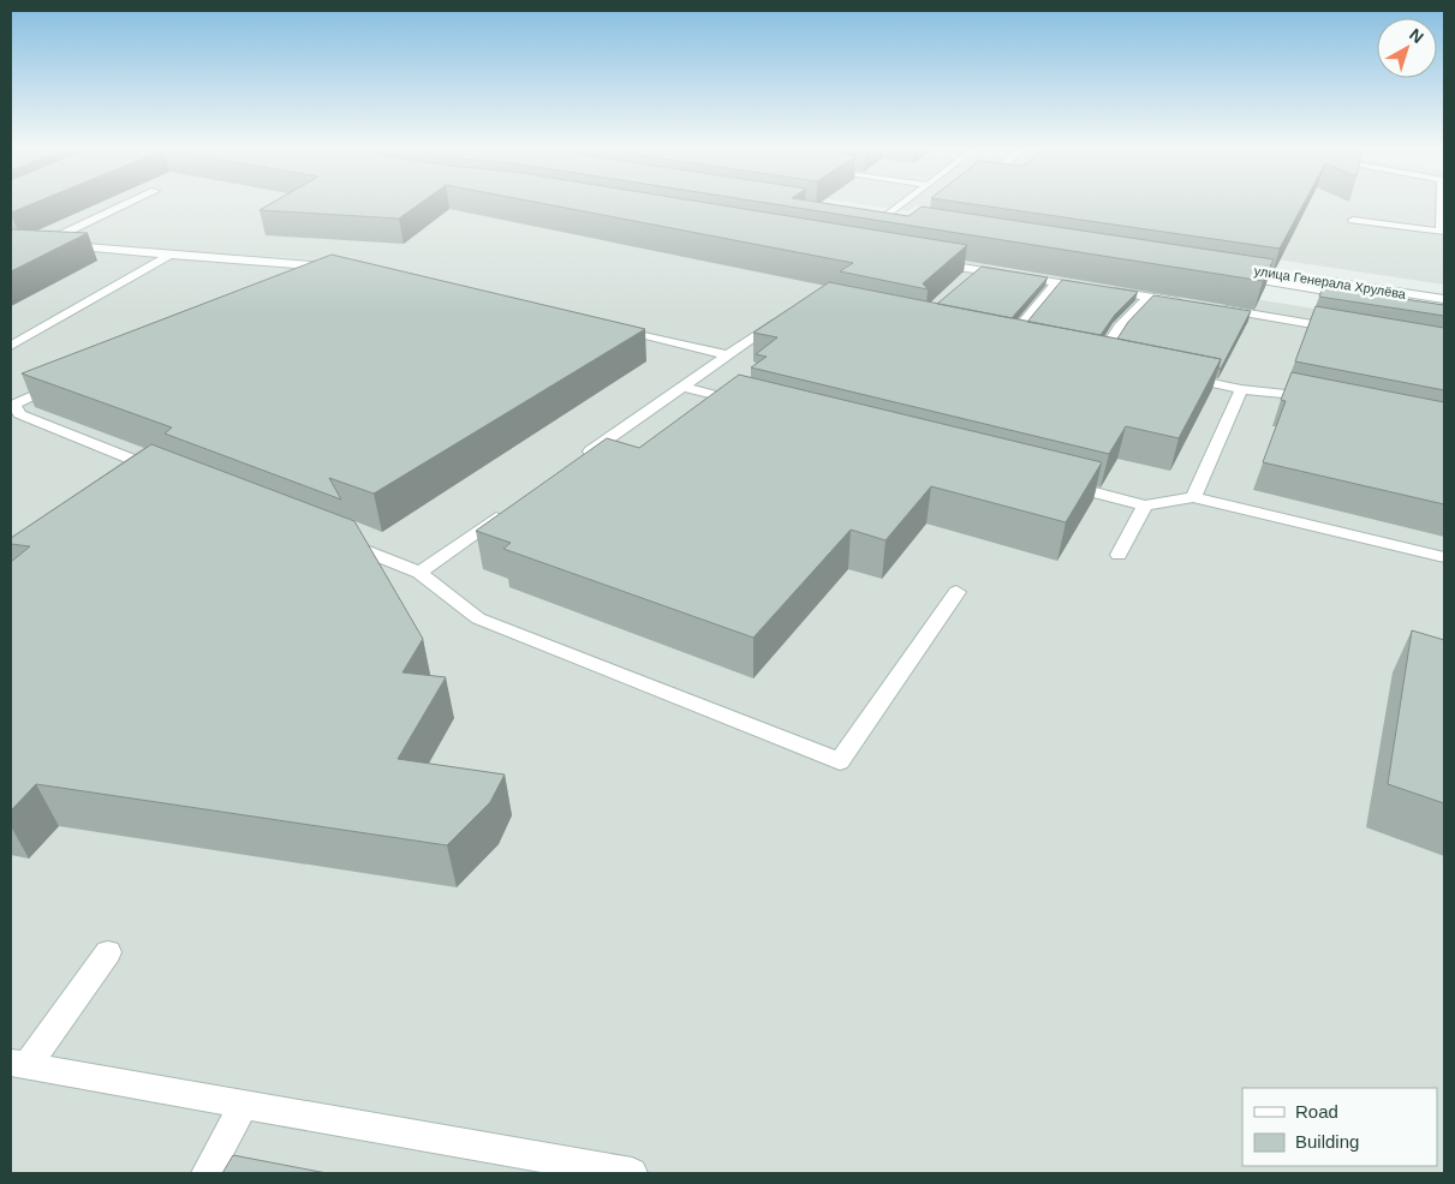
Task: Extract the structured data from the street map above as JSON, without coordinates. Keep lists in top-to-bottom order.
{
  "streets": {
    "street": ["улица Генерала Хрулёва"]
  },
  "legend": ["Road", "Building"],
  "north": "top right"
}
